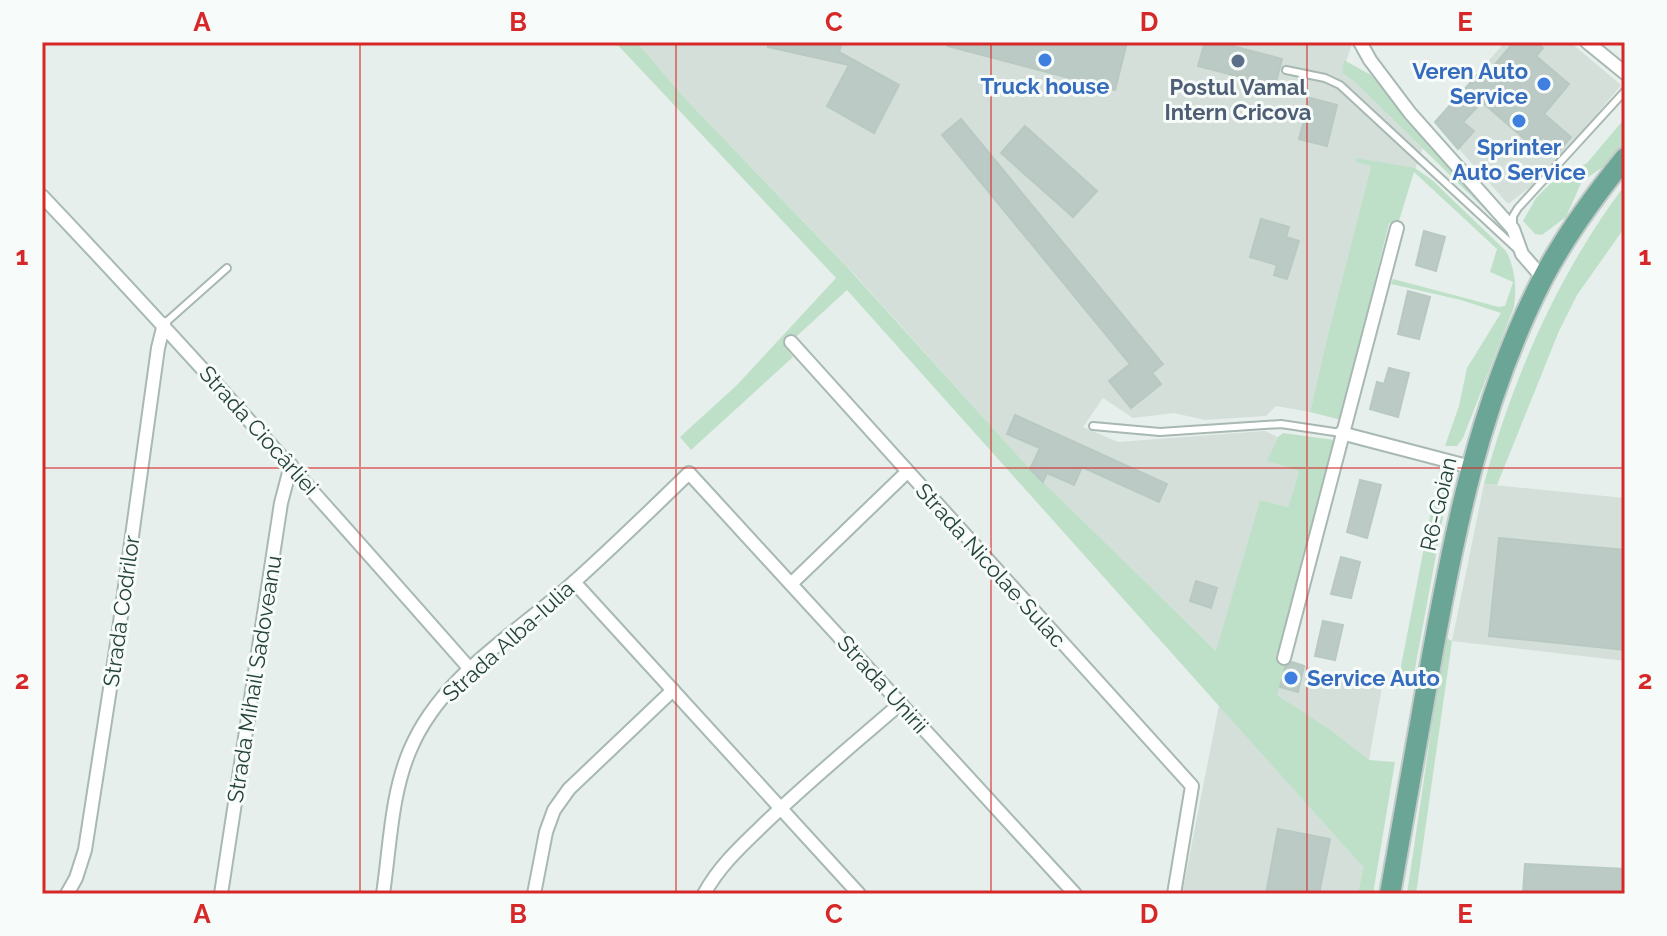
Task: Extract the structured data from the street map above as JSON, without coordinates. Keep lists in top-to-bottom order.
{
  "streets": {
    "main road": ["R6-Goian"],
    "street": [
      "Strada Ciocârliei",
      "Strada Nicolae Sulac",
      "Strada Codrilor",
      "Strada Alba-Iulia",
      "Strada Mihail Sadoveanu",
      "Strada Unirii"
    ]
  },
  "crossings": [
    ["Strada Ciocârliei", "Strada Codrilor"],
    ["Strada Ciocârliei", "Strada Alba-Iulia"],
    ["Strada Ciocârliei", "Strada Mihail Sadoveanu"],
    ["Strada Alba-Iulia", "Strada Unirii"]
  ],
  "places": [
    "Truck house",
    "Postul Vamal Intern Cricova",
    "Veren Auto Service",
    "Sprinter Auto Service",
    "Service Auto"
  ],
  "grid": {
    "columns": [
      "A",
      "B",
      "C",
      "D",
      "E"
    ],
    "rows": ["1", "2"]
  }
}
